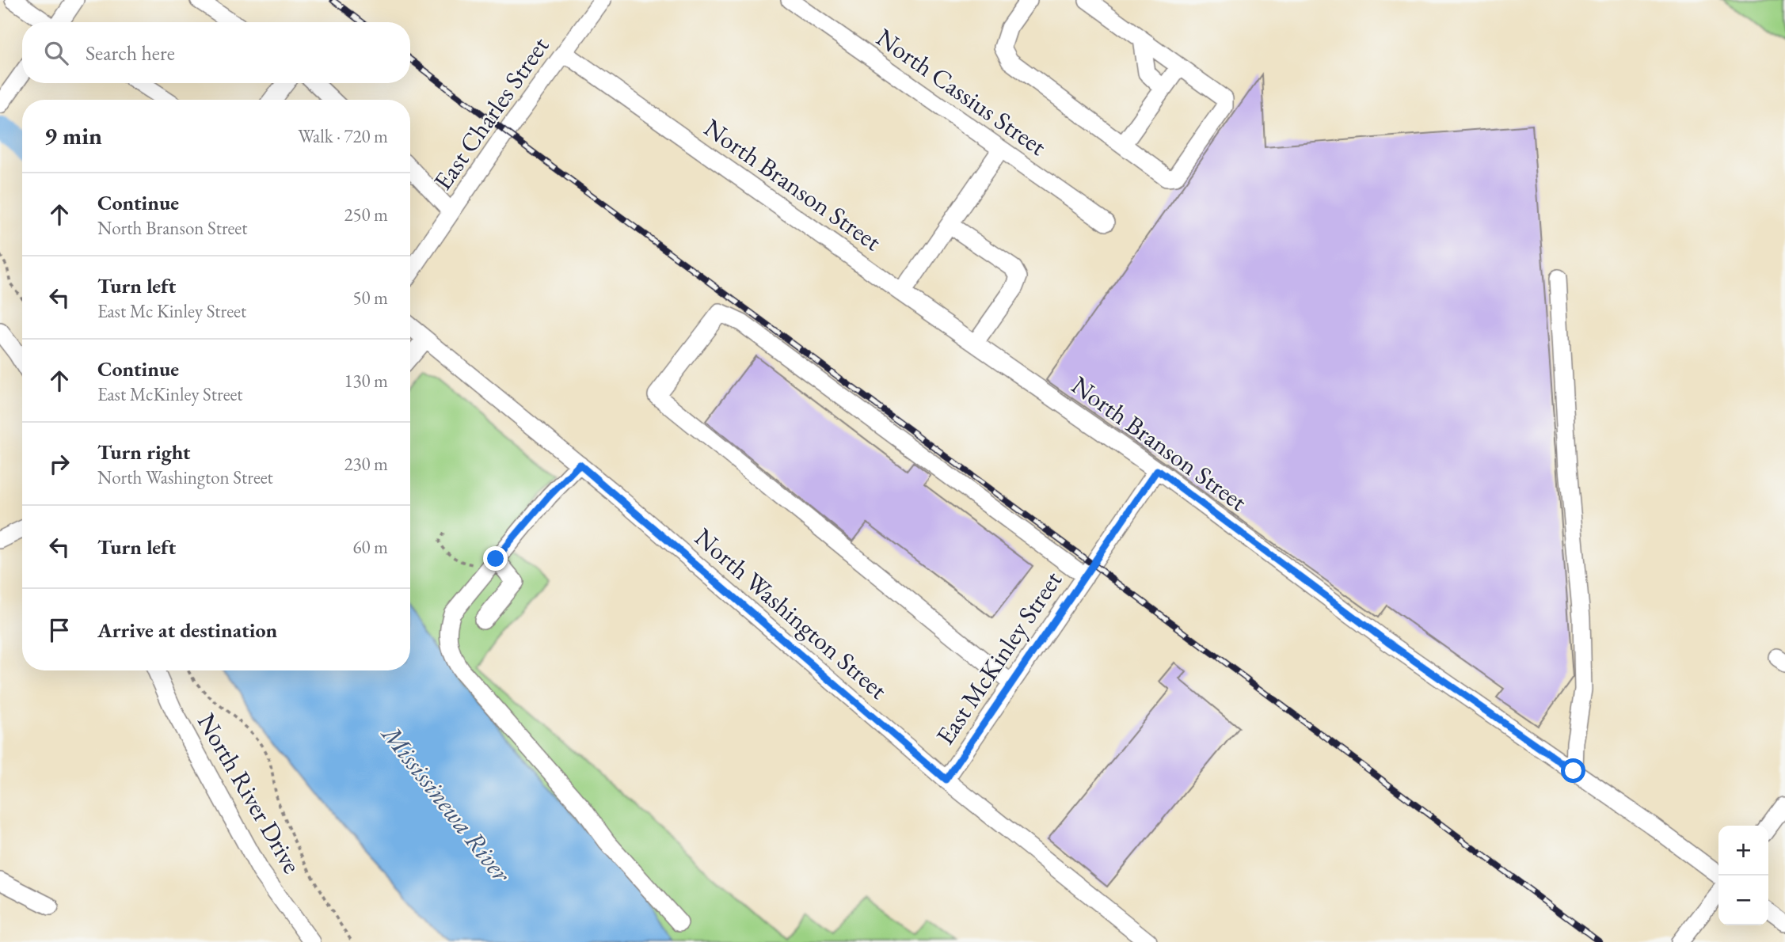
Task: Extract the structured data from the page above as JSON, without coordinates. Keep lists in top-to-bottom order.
{
  "streets": {
    "street": [
      "North Cassius Street",
      "East Charles Street",
      "North Branson Street",
      "North Washington Street",
      "East McKinley Street",
      "North River Drive"
    ]
  },
  "crossings": [
    ["East Charles Street", "North Branson Street"],
    ["North Branson Street", "East McKinley Street"],
    ["North Washington Street", "East McKinley Street"]
  ],
  "water": ["Mississinewa River"],
  "page": {
    "search": "Search here",
    "heading": ["9 min", "Walk · 720 m"],
    "list": [
      ["Continue", "North Branson Street", "250 m"],
      ["Turn left", "East Mc Kinley Street", "50 m"],
      ["Continue", "East McKinley Street", "130 m"],
      ["Turn right", "North Washington Street", "230 m"],
      ["Turn left", "60 m"],
      "Arrive at destination"
    ],
    "map_buttons": ["+", "−"]
  }
}
